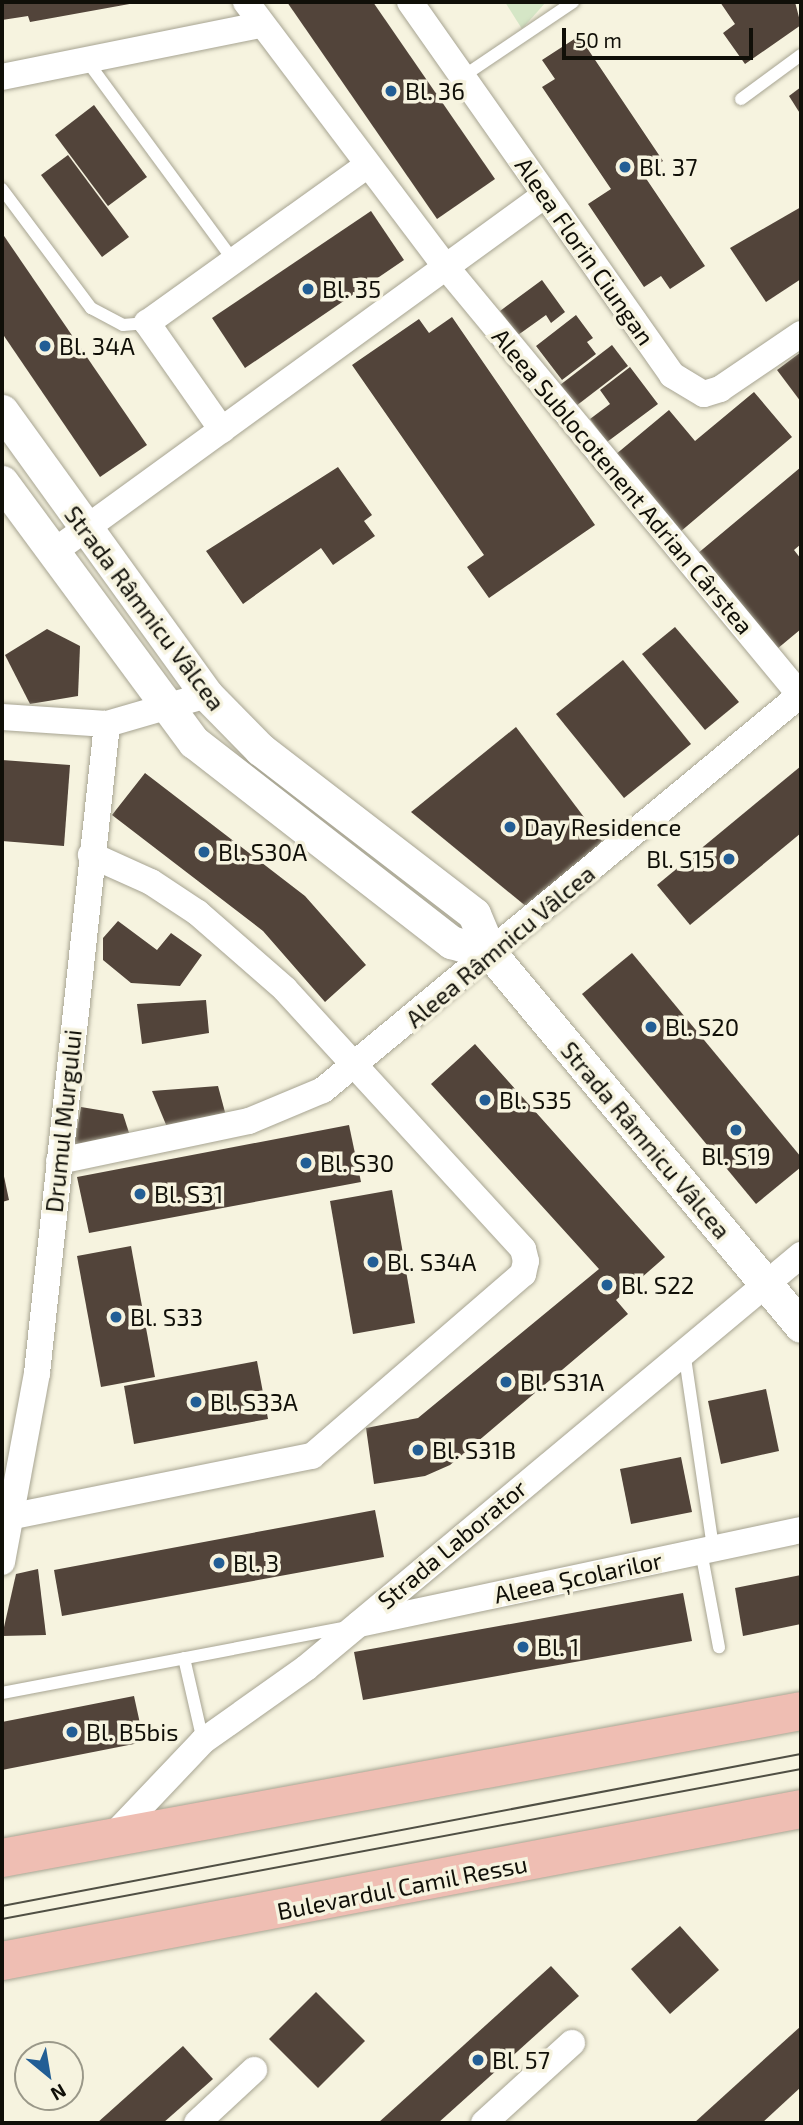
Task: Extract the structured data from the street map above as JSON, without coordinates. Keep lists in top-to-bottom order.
{
  "streets": {
    "main road": ["Bulevardul Camil Ressu"],
    "street": [
      "Aleea Florin Ciungan",
      "Aleea Sublocotenent Adrian Cârstea",
      "Strada Râmnicu Vâlcea",
      "Aleea Râmnicu Vâlcea",
      "Drumul Murgului",
      "Strada Laborator",
      "Aleea Școlarilor"
    ]
  },
  "crossings": [
    ["Aleea Sublocotenent Adrian Cârstea", "Aleea Râmnicu Vâlcea"],
    ["Strada Râmnicu Vâlcea", "Aleea Râmnicu Vâlcea"],
    ["Strada Râmnicu Vâlcea", "Strada Laborator"],
    ["Aleea Râmnicu Vâlcea", "Drumul Murgului"],
    ["Strada Laborator", "Aleea Școlarilor"]
  ],
  "places": [
    "Bl. 36",
    "Bl. 37",
    "Bl. 35",
    "Bl. 34A",
    "Day Residence",
    "Bl. S30A",
    "Bl. S15",
    "Bl. S20",
    "Bl. S35",
    "Bl. S19",
    "Bl. S30",
    "Bl. S31",
    "Bl. S34A",
    "Bl. S22",
    "Bl. S33",
    "Bl. S31A",
    "Bl. S33A",
    "Bl. S31B",
    "Bl. 3",
    "Bl. 1",
    "Bl. B5bis",
    "Bl. 57"
  ],
  "scale_bar": "50 m",
  "north": "bottom right"
}
